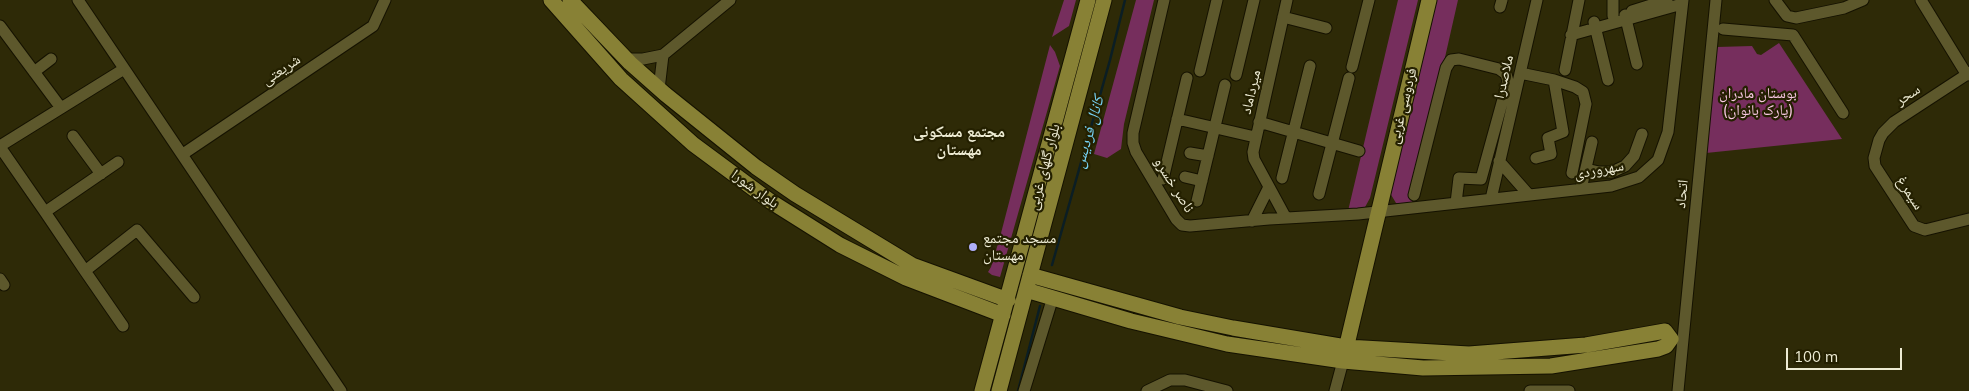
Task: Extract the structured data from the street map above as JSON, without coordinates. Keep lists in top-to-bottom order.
{
  "streets": {
    "main road": ["فردوسی غربی", "بلوار گلهای غربی", "بلوار شورا"],
    "street": [
      "شریعتی",
      "ملاصدرا",
      "میرداماد",
      "سحر",
      "سهروردی",
      "ناصر خسرو",
      "سیمرغ",
      "اتحاد"
    ]
  },
  "crossings": [
    ["ملاصدرا", "سهروردی"],
    ["میرداماد", "ناصر خسرو"],
    ["سحر", "سیمرغ"],
    ["فردوسی غربی", "سهروردی"],
    ["فردوسی غربی", "ناصر خسرو"],
    ["بلوار گلهای غربی", "بلوار شورا"],
    ["سهروردی", "ناصر خسرو"]
  ],
  "districts": ["مجتمع مسکونی مهستان"],
  "water": ["کانال فردیس"],
  "parks": ["بوستان مادران (پارک بانوان)"],
  "places": ["مسجد مجتمع مهستان"],
  "scale_bar": "100 m"
}
